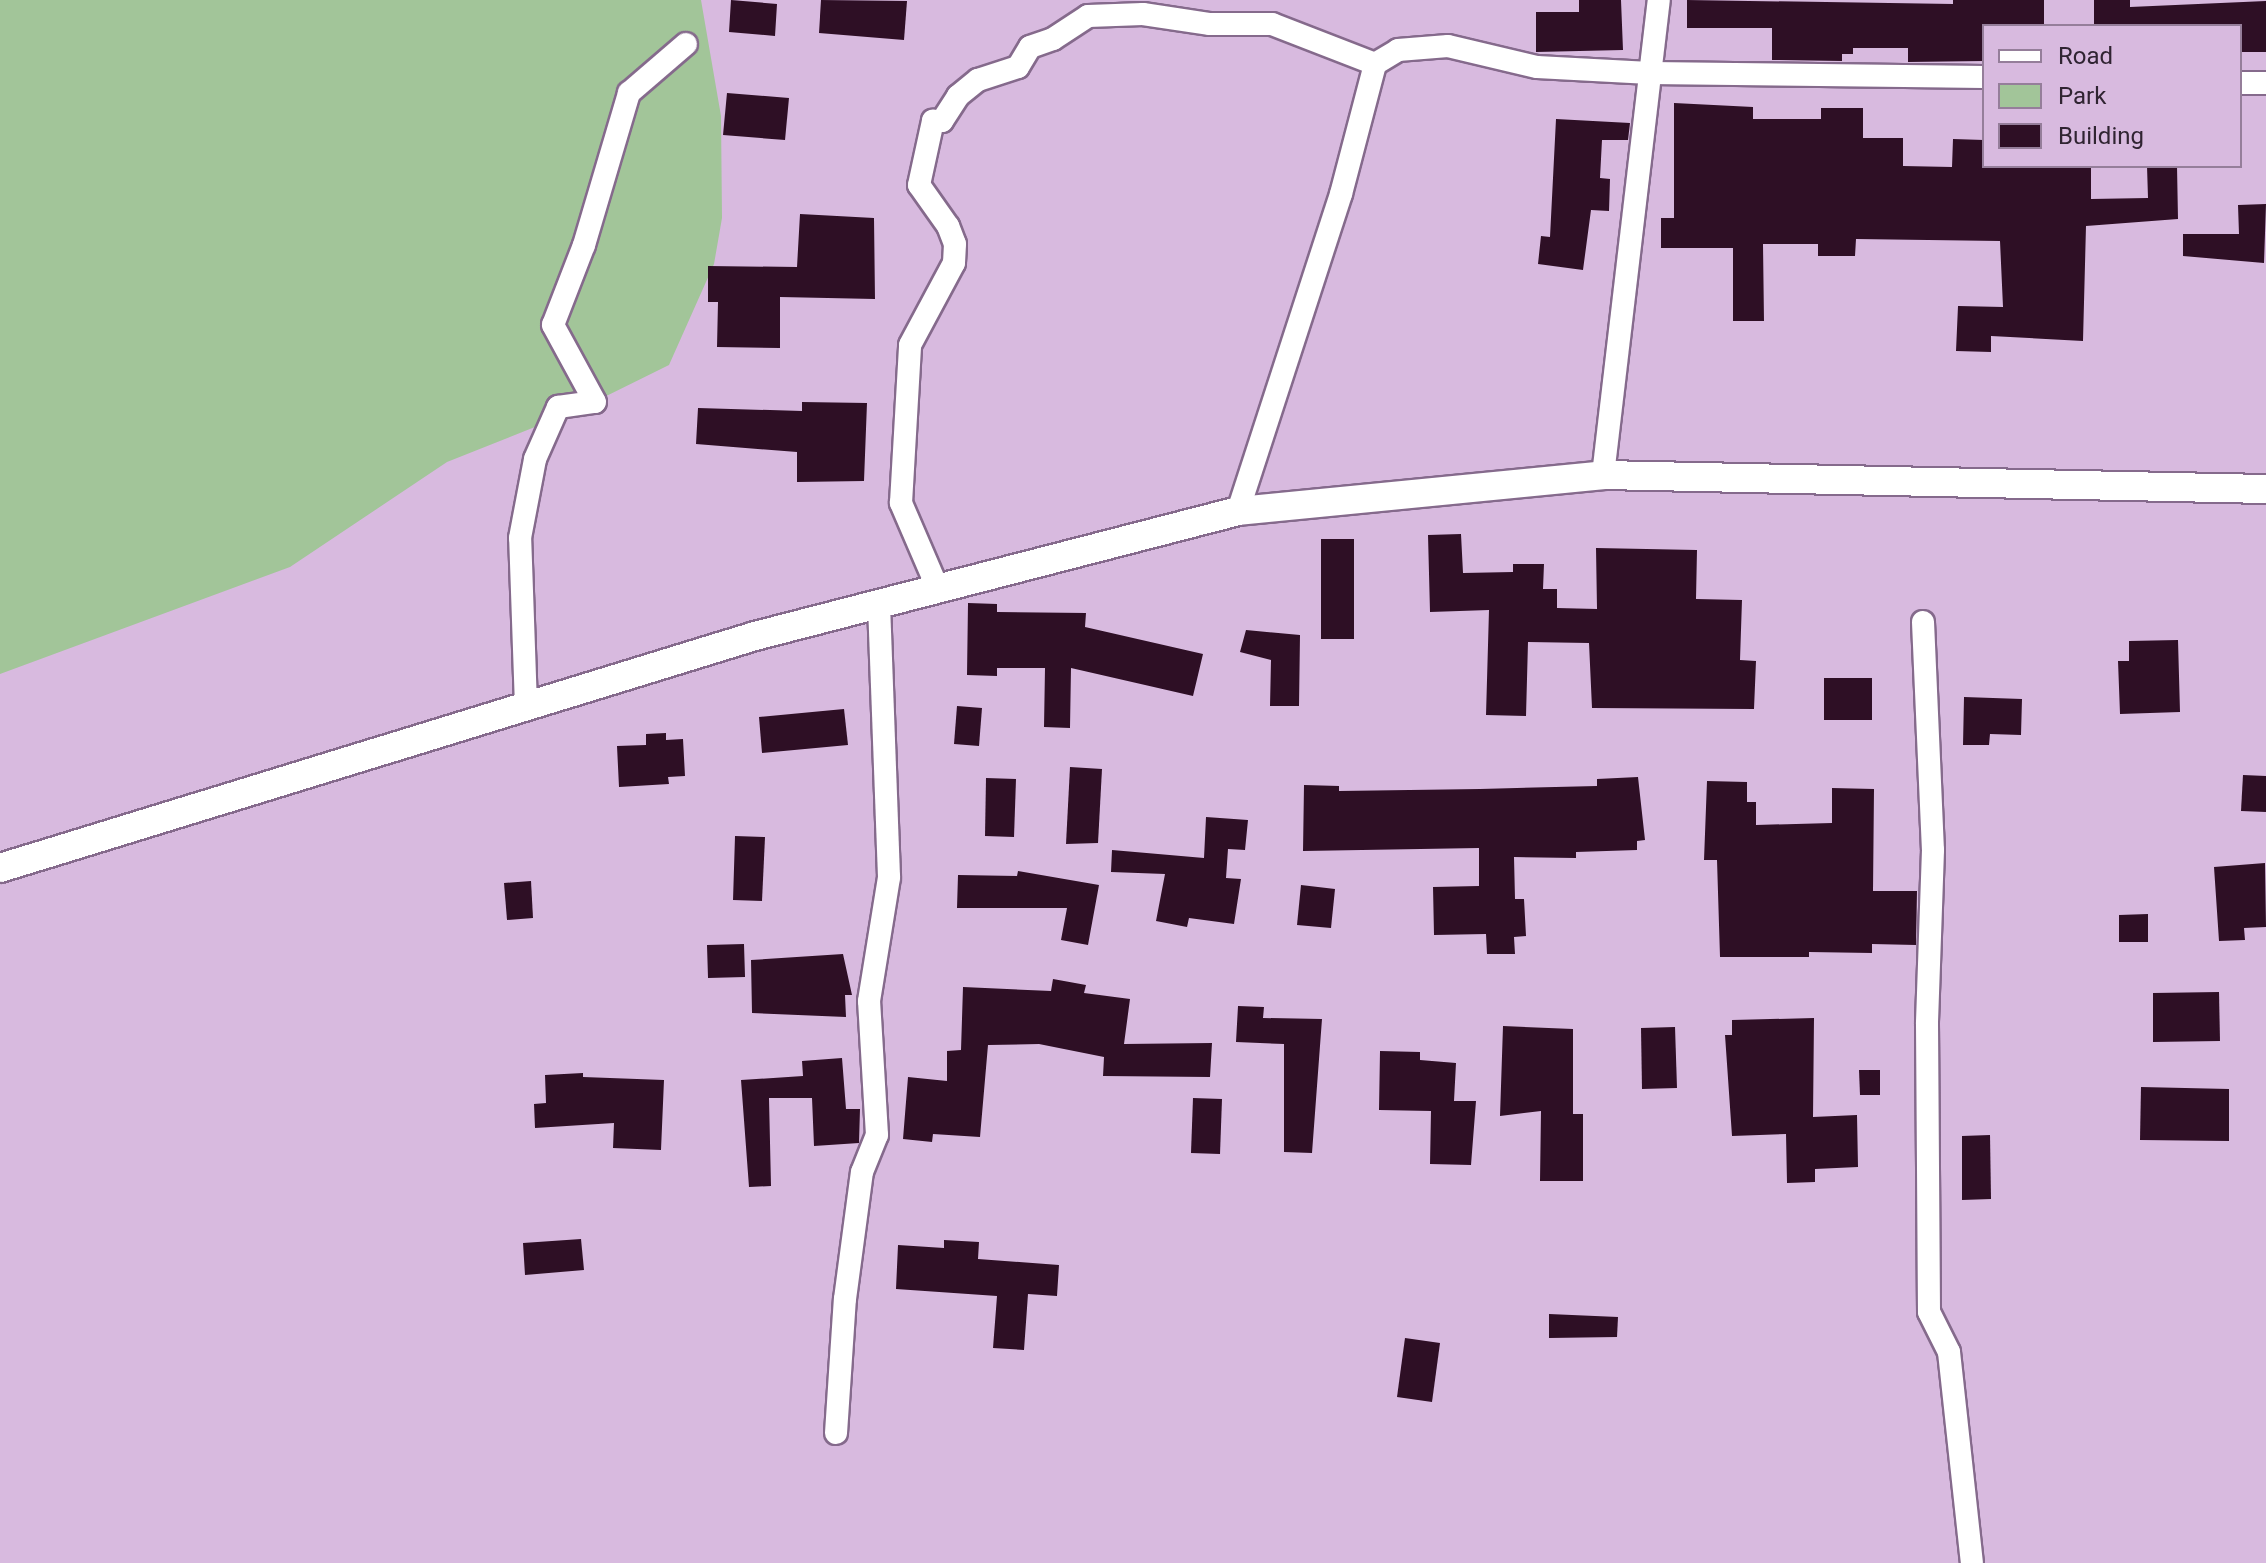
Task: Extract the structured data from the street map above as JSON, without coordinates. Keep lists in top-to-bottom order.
{
  "legend": ["Road", "Park", "Building"]
}
